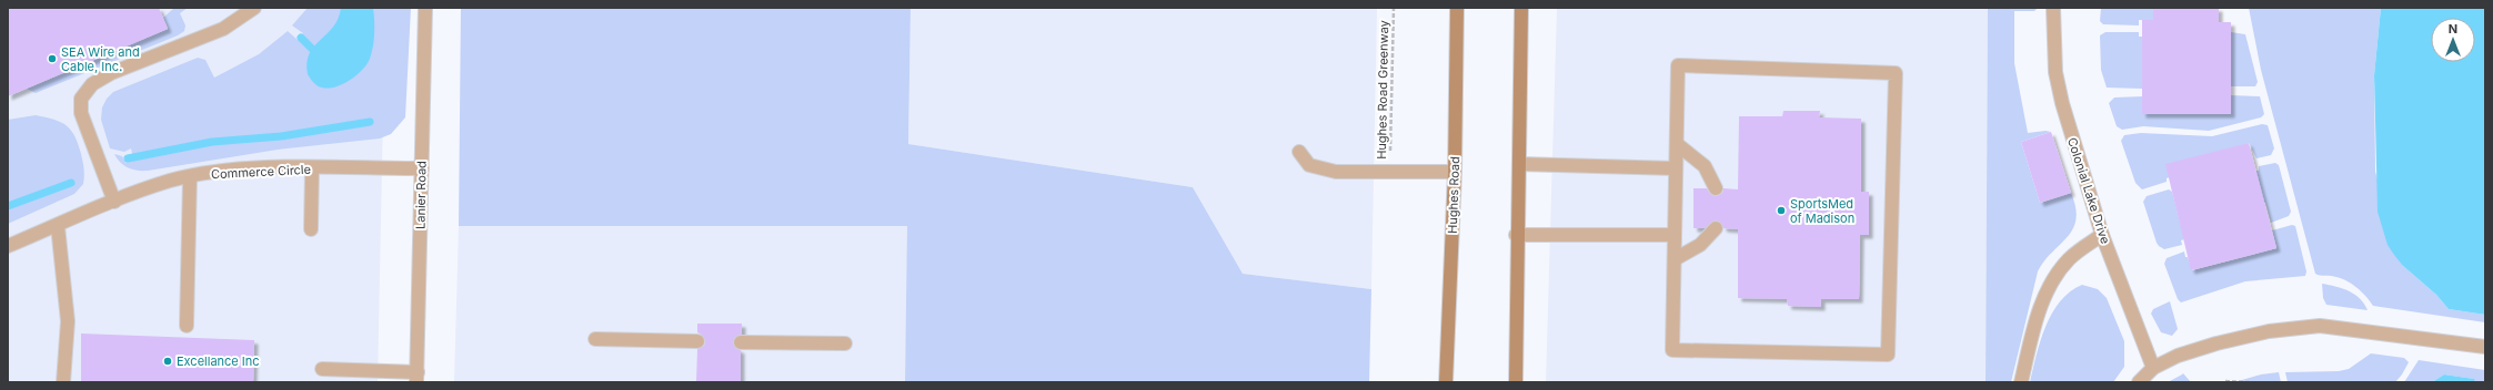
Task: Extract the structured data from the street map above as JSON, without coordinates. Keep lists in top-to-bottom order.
{
  "streets": {
    "main road": ["Hughes Road"],
    "street": ["Commerce Circle", "Colonial Lake Drive", "Lanier Road"],
    "path": ["Hughes Road Greenway"]
  },
  "crossings": [
    ["Commerce Circle", "Lanier Road"]
  ],
  "places": ["SEA Wire and Cable, Inc.", "SportsMed of Madison", "Excellance Inc"],
  "north": "top"
}
